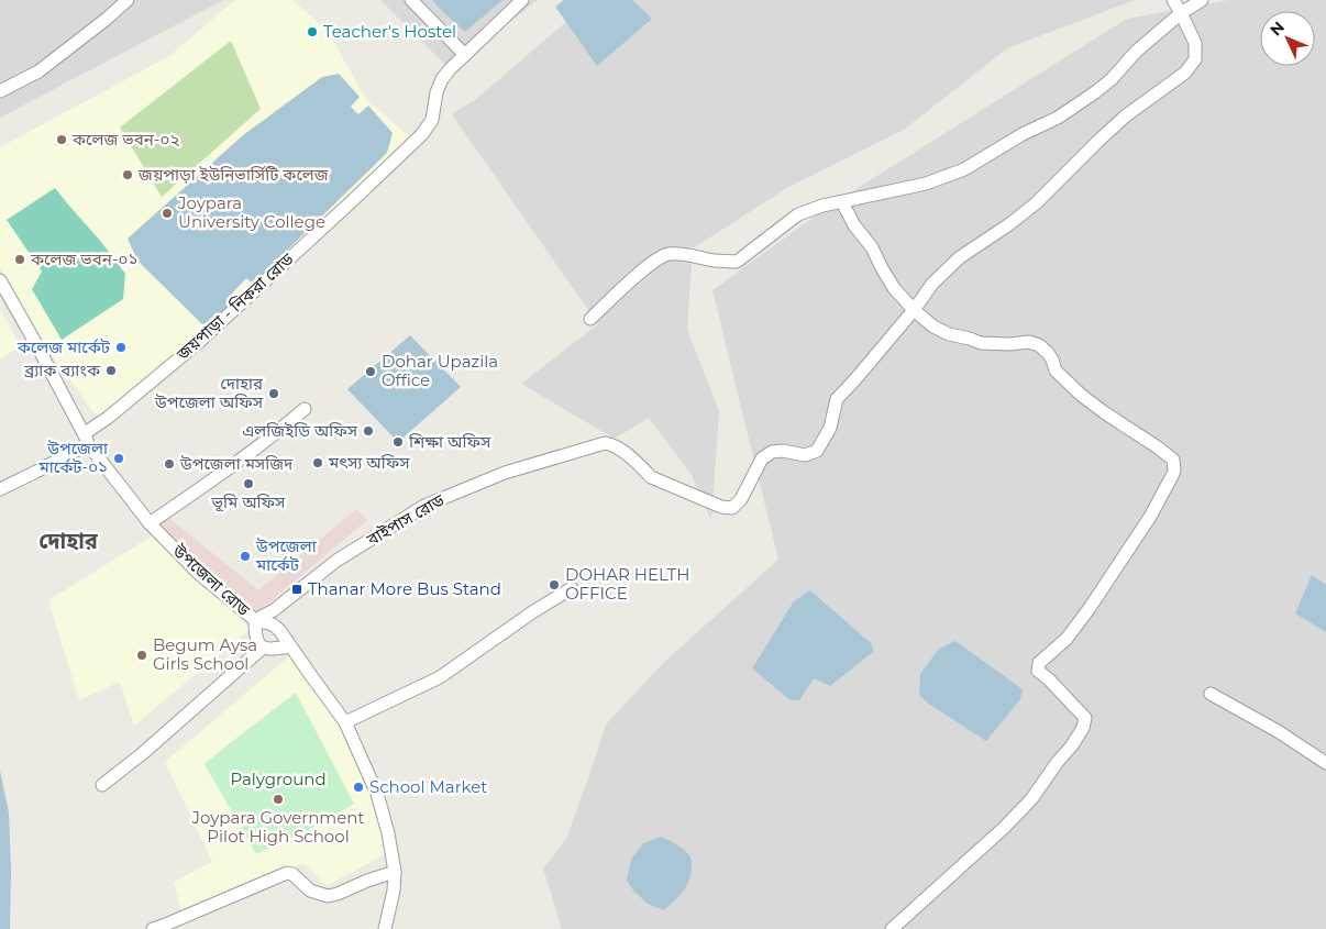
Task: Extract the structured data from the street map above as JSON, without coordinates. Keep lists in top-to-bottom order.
{
  "streets": {
    "street": ["জয়পাড়া - নিকরা রোড", "বাইপাস রোড", "উপজেলা রোড"]
  },
  "crossings": [
    ["জয়পাড়া - নিকরা রোড", "উপজেলা রোড"],
    ["বাইপাস রোড", "উপজেলা রোড"]
  ],
  "districts": ["দোহার"],
  "parks": ["Palyground"],
  "places": {
    "other": [
      "Teacher's Hostel",
      "কলেজ ভবন-০২",
      "জয়পাড়া ইউনিভার্সিটি কলেজ",
      "Joypara University College",
      "কলেজ ভবন-০১",
      "কলেজ মার্কেট",
      "ব্র্যাক ব্যাংক",
      "Dohar Upazila Office",
      "দোহার উপজেলা অফিস",
      "এলজিইডি অফিস",
      "শিক্ষা অফিস",
      "উপজেলা মার্কেট-০১",
      "মৎস্য অফিস",
      "উপজেলা মসজিদ",
      "ভূমি অফিস",
      "উপজেলা মার্কেট",
      "DOHAR HELTH OFFICE",
      "Begum Aysa Girls School",
      "School Market",
      "Joypara Government Pilot High School"
    ],
    "transit": ["Thanar More Bus Stand"]
  },
  "north": "top left"
}
